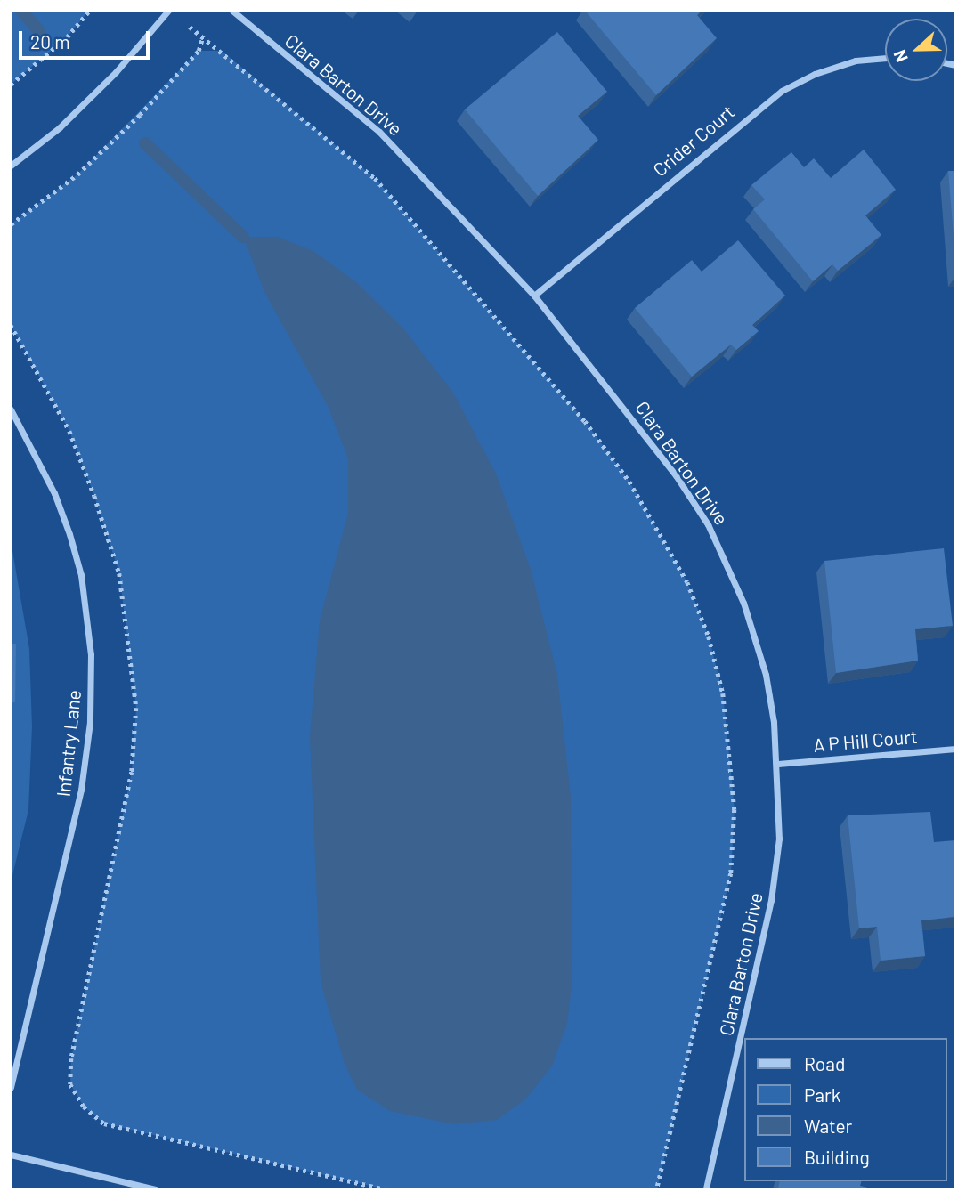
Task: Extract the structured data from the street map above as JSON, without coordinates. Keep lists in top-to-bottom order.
{
  "streets": {
    "street": [
      "Clara Barton Drive",
      "Crider Court",
      "A P Hill Court",
      "Infantry Lane"
    ]
  },
  "crossings": [
    ["Clara Barton Drive", "Crider Court"],
    ["Clara Barton Drive", "A P Hill Court"]
  ],
  "legend": [
    "Road",
    "Park",
    "Water",
    "Building"
  ],
  "scale_bar": "20 m",
  "north": "left"
}
